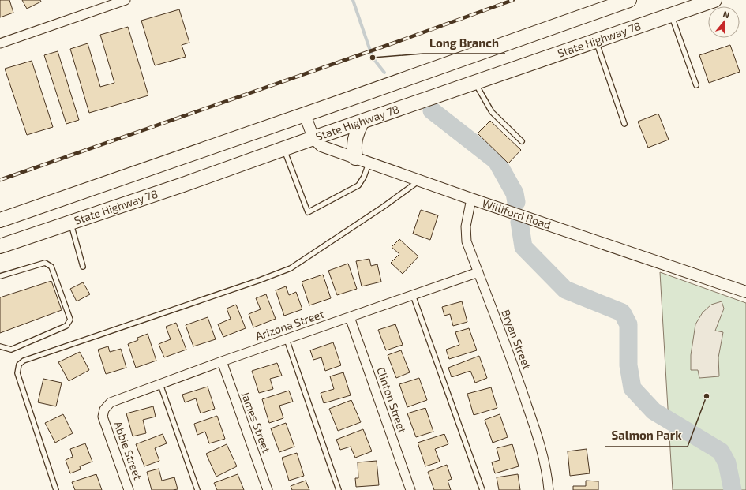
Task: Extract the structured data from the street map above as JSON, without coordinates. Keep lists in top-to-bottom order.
{
  "streets": {
    "main road": ["State Highway 78"],
    "street": [
      "Williford Road",
      "Arizona Street",
      "Bryan Street",
      "Clinton Street",
      "James Street",
      "Abbie Street"
    ]
  },
  "crossings": [
    ["State Highway 78", "Williford Road"],
    ["Williford Road", "Bryan Street"],
    ["Arizona Street", "Bryan Street"],
    ["Arizona Street", "Clinton Street"],
    ["Arizona Street", "James Street"],
    ["Arizona Street", "Abbie Street"]
  ],
  "places": ["Long Branch", "Salmon Park"],
  "north": "top"
}
